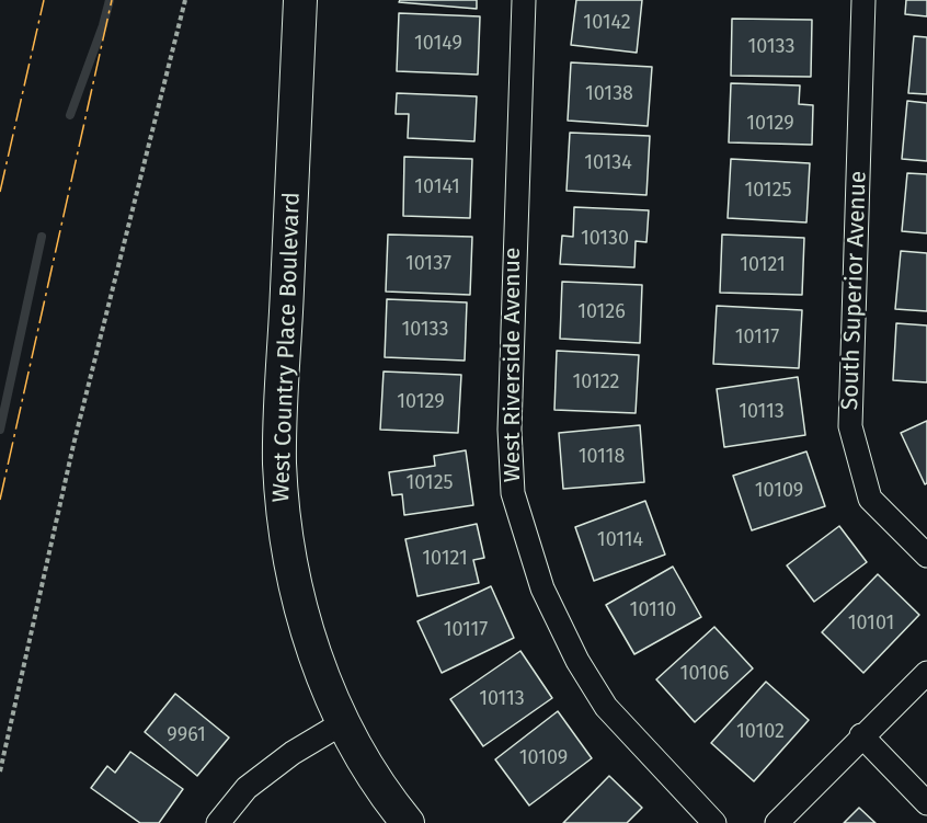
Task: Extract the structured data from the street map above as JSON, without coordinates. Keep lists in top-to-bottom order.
{
  "streets": {
    "street": ["South Superior Avenue", "West Country Place Boulevard", "West Riverside Avenue"]
  },
  "house_numbers": [
    "10142",
    "10149",
    "10133",
    "10138",
    "10129",
    "10134",
    "10141",
    "10125",
    "10130",
    "10137",
    "10121",
    "10126",
    "10133",
    "10117",
    "10122",
    "10129",
    "10113",
    "10118",
    "10125",
    "10109",
    "10114",
    "10121",
    "10110",
    "10101",
    "10117",
    "10106",
    "10113",
    "10102",
    "9961",
    "10109"
  ]
}
